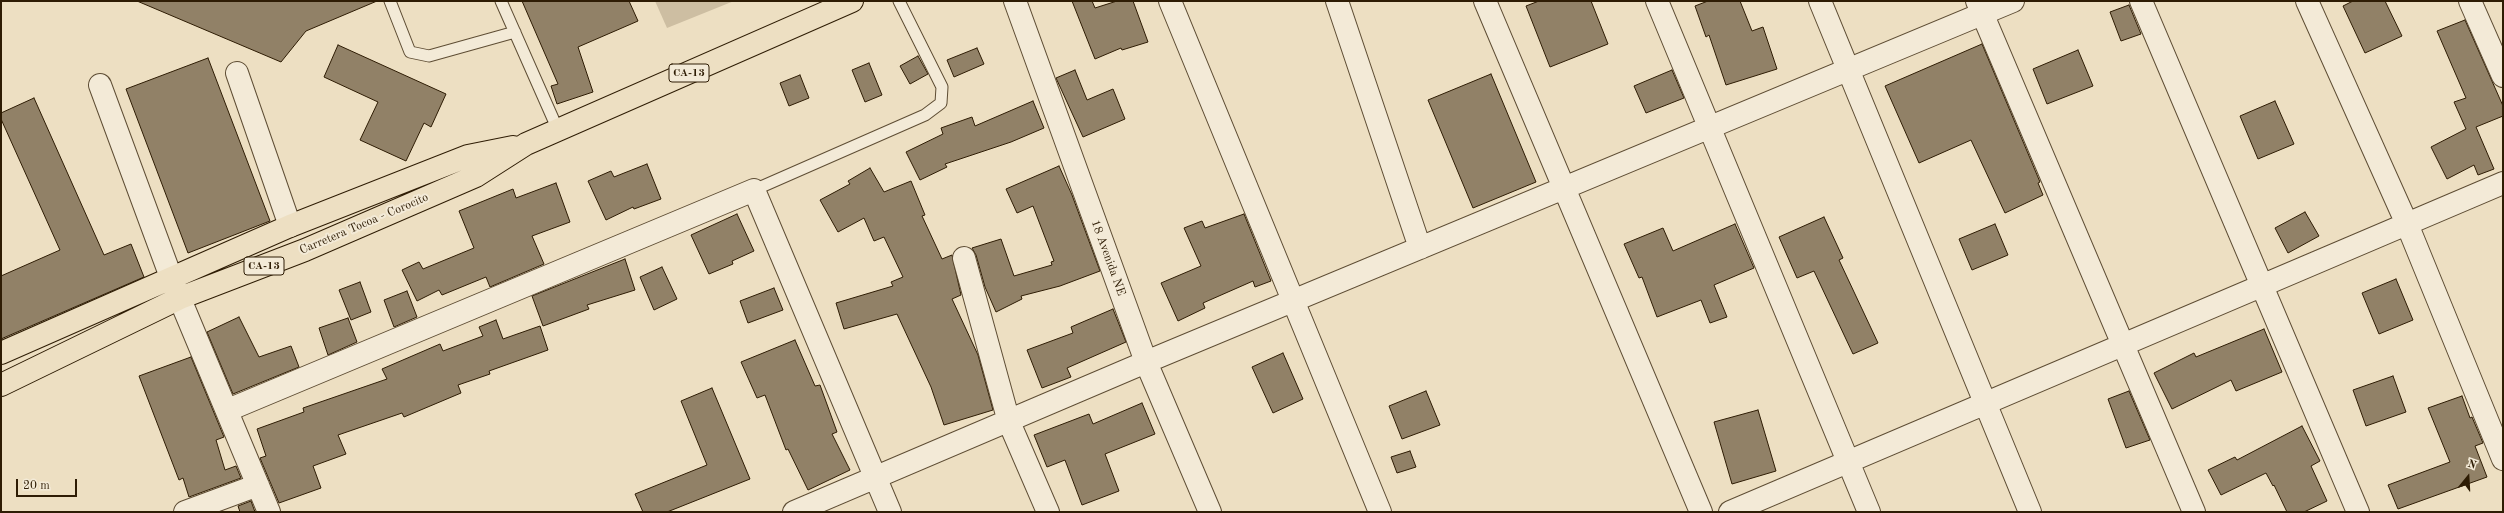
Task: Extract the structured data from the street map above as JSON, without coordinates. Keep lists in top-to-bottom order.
{
  "streets": {
    "main road": ["CA-13", "Carretera Tocoa - Corocito"],
    "street": ["18 Avenida NE"]
  },
  "scale_bar": "20 m",
  "north": "top"
}
